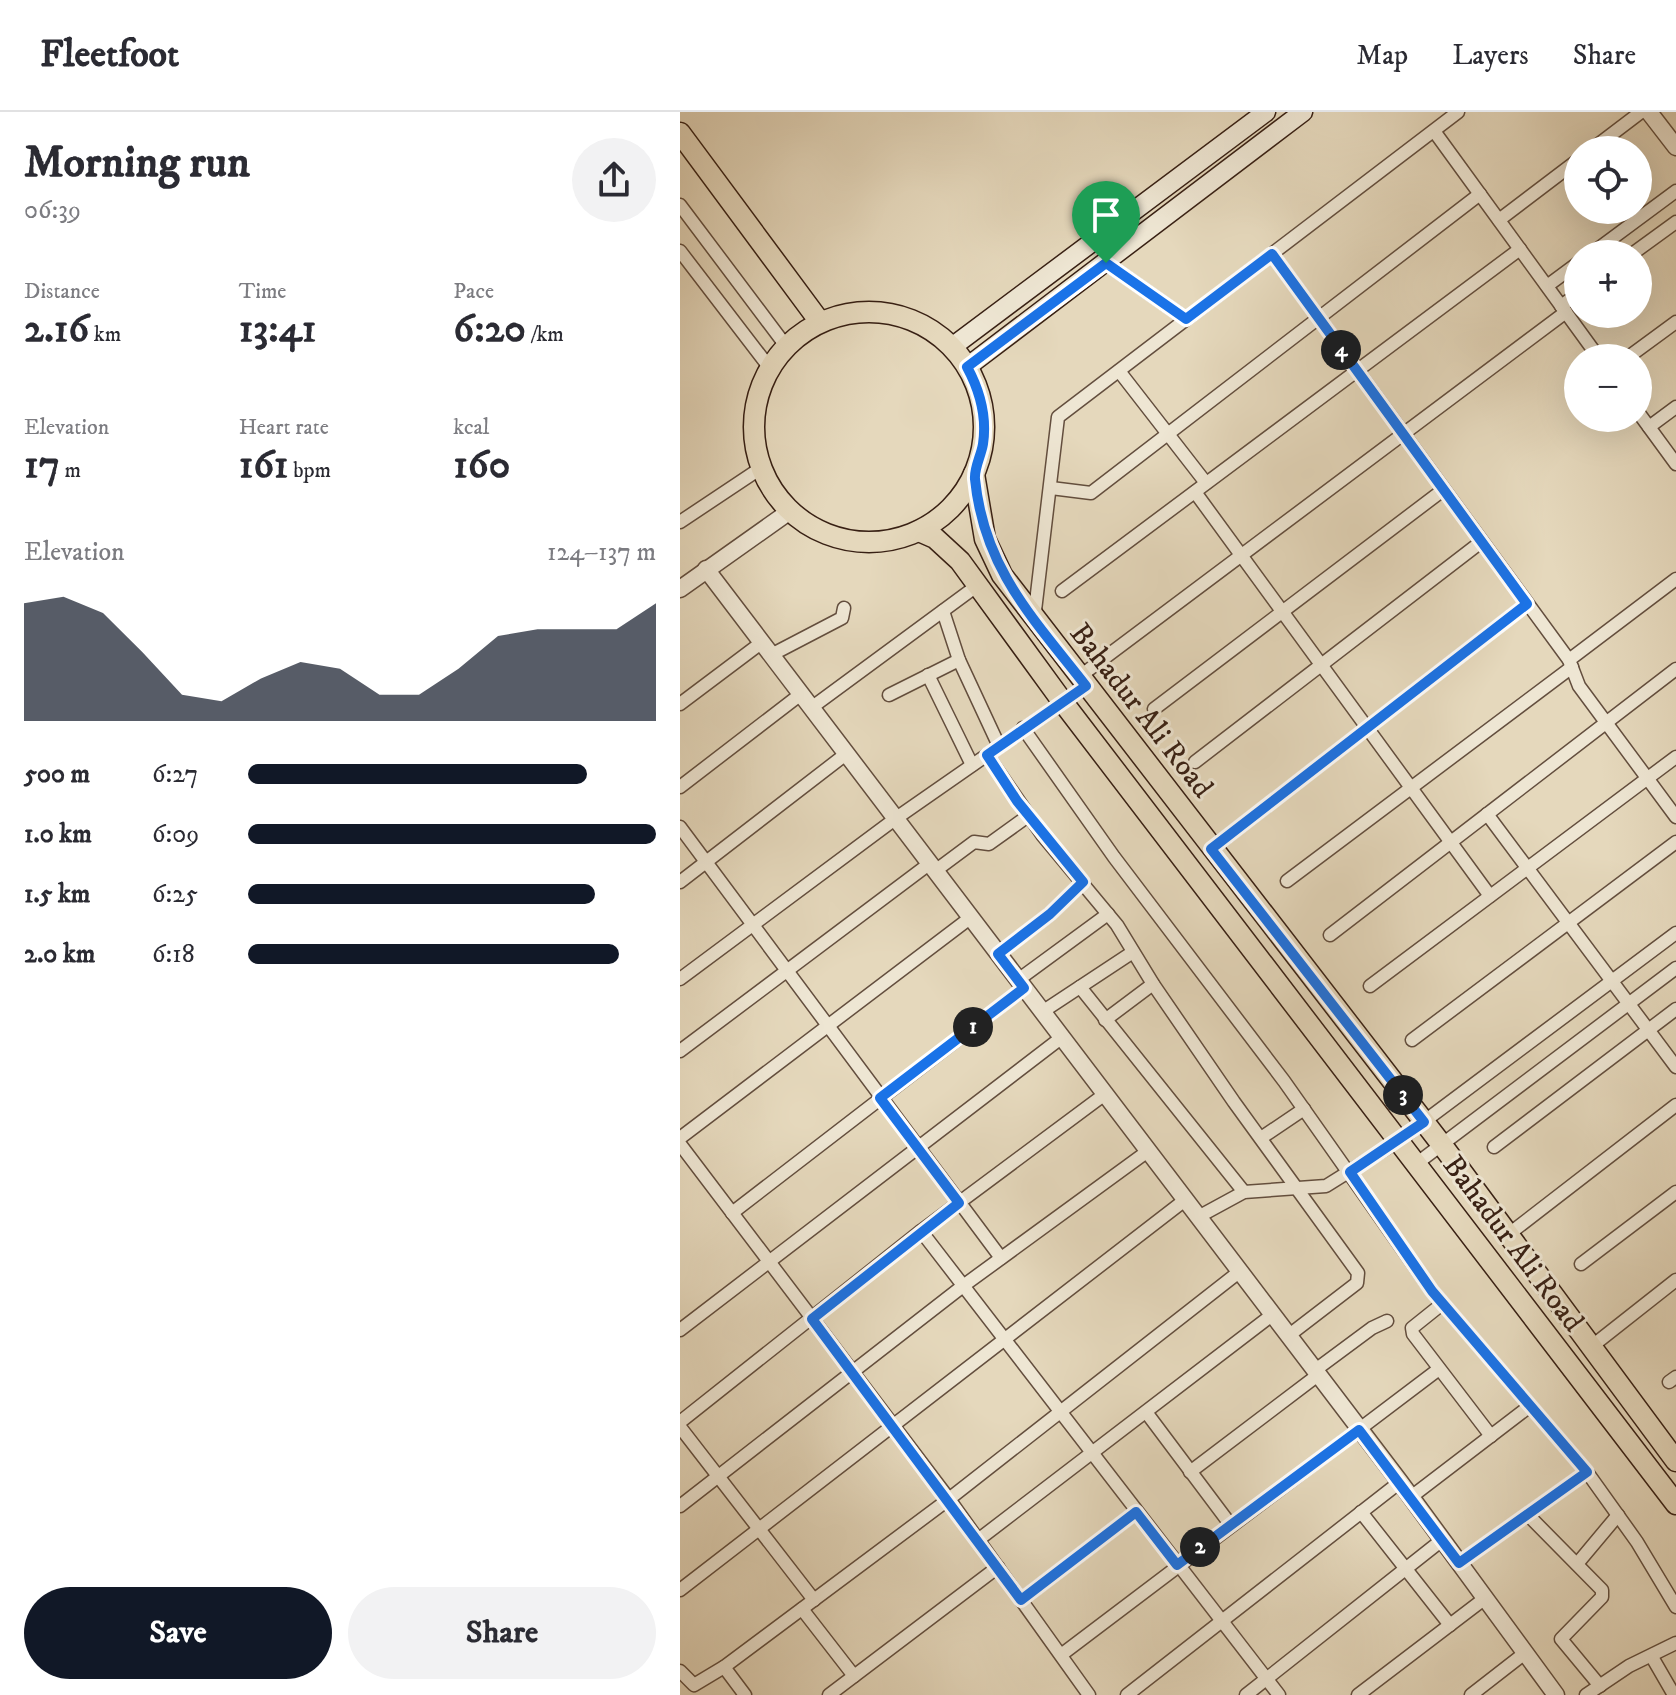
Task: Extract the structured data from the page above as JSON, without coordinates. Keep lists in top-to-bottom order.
{
  "streets": {
    "main road": ["Bahadur Ali Road"]
  },
  "page": {
    "header": "Fleetfoot",
    "nav": ["Map", "Layers", "Share"],
    "heading": ["Morning run", "06:39"],
    "map_buttons": ["+", "−"],
    "stats": [
      ["Distance", "2.16 km"],
      ["Time", "13:41"],
      ["Pace", "6:20 /km"],
      ["Elevation", "17 m"],
      ["Heart rate", "161 bpm"],
      ["kcal", "160"]
    ],
    "pins": [
      "4",
      "1",
      "3",
      "2"
    ],
    "chart": ["Elevation", "124–137 m"],
    "list": [
      {
        "name": "500 m",
        "note": "6:27"
      },
      {
        "name": "1.0 km",
        "note": "6:09"
      },
      {
        "name": "1.5 km",
        "note": "6:25"
      },
      {
        "name": "2.0 km",
        "note": "6:18"
      }
    ],
    "buttons": ["Save", "Share"]
  }
}
